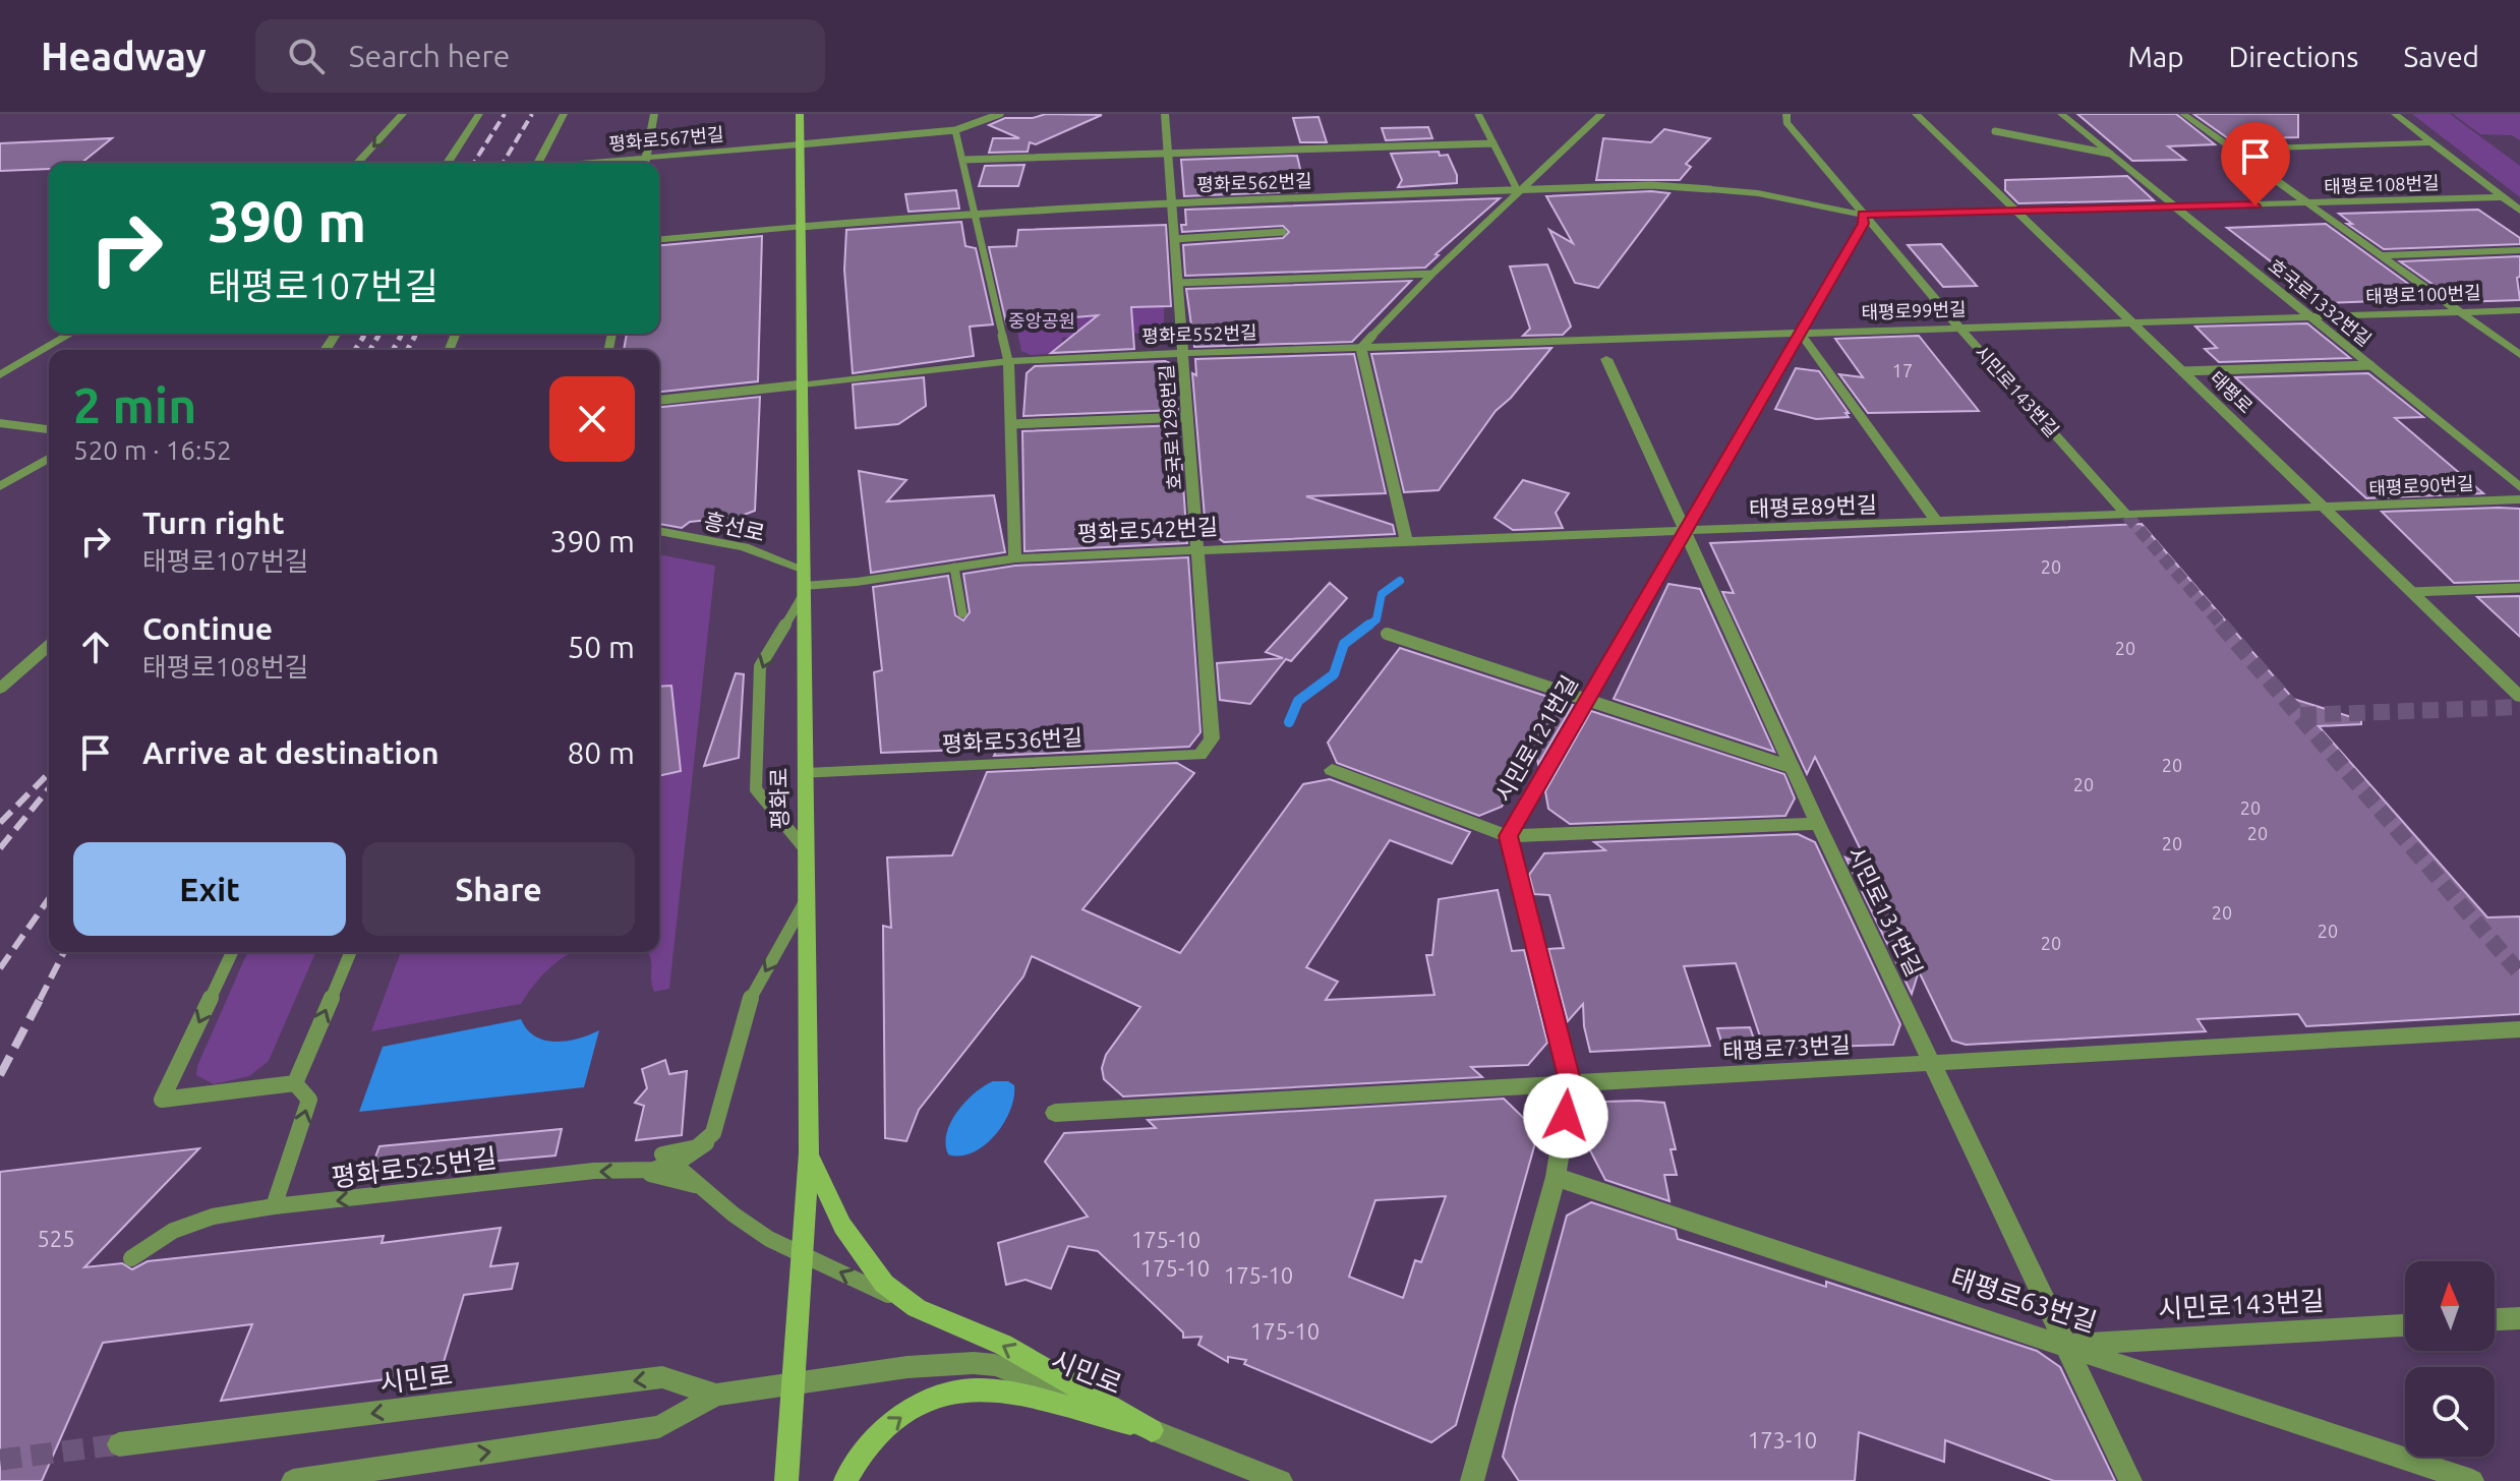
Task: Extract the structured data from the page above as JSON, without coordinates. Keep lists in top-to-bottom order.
{
  "streets": {
    "main road": ["평화로"],
    "street": [
      "평화로567번길",
      "태평로108번길",
      "태평로100번길",
      "호국로1332번길",
      "태평로99번길",
      "평화로552번길",
      "시민로143번길",
      "태평로",
      "호국로1298번길",
      "태평로90번길",
      "태평로89번길",
      "흥선로",
      "평화로542번길",
      "시민로121번길",
      "평화로536번길",
      "시민로131번길",
      "태평로73번길",
      "태평로63번길",
      "시민로"
    ],
    "lane": ["평화로562번길", "평화로525번길"]
  },
  "crossings": [
    ["평화로567번길", "평화로"],
    ["평화로562번길", "태평로108번길"],
    ["평화로562번길", "호국로1298번길"],
    ["평화로562번길", "평화로"],
    ["태평로108번길", "호국로1332번길"],
    ["태평로108번길", "시민로143번길"],
    ["태평로108번길", "태평로"],
    ["태평로108번길", "시민로121번길"],
    ["태평로100번길", "호국로1332번길"],
    ["태평로100번길", "태평로99번길"],
    ["태평로100번길", "태평로"],
    ["태평로99번길", "평화로552번길"],
    ["태평로99번길", "시민로143번길"],
    ["태평로99번길", "태평로"],
    ["태평로99번길", "태평로89번길"],
    ["태평로99번길", "시민로121번길"],
    ["평화로552번길", "호국로1298번길"],
    ["평화로552번길", "평화로"],
    ["시민로143번길", "태평로89번길"],
    ["시민로143번길", "시민로121번길"],
    ["시민로143번길", "시민로131번길"],
    ["시민로143번길", "태평로63번길"],
    ["태평로", "태평로90번길"],
    ["태평로", "태평로89번길"],
    ["호국로1298번길", "평화로542번길"],
    ["호국로1298번길", "평화로536번길"],
    ["태평로90번길", "태평로89번길"],
    ["태평로89번길", "평화로542번길"],
    ["태평로89번길", "시민로121번길"],
    ["태평로89번길", "시민로131번길"],
    ["흥선로", "평화로"],
    ["평화로542번길", "평화로"],
    ["시민로121번길", "시민로131번길"],
    ["시민로121번길", "태평로73번길"],
    ["시민로121번길", "태평로63번길"],
    ["평화로536번길", "평화로"],
    ["평화로", "평화로525번길"],
    ["평화로", "시민로"],
    ["시민로131번길", "태평로73번길"],
    ["시민로131번길", "태평로63번길"]
  ],
  "one_way": ["평화로525번길"],
  "parks": ["중앙공원"],
  "house_numbers": [
    "17",
    "20",
    "20",
    "20",
    "20",
    "20",
    "20",
    "20",
    "20",
    "20",
    "20",
    "525",
    "175-10",
    "175-10",
    "175-10",
    "175-10",
    "173-10"
  ],
  "north": "top",
  "page": {
    "header": "Headway",
    "search": "Search here",
    "nav": ["Map", "Directions", "Saved"],
    "turn": ["390 m", "태평로107번길"],
    "heading": ["2 min", "520 m · 16:52"],
    "list": [
      {
        "name": "Turn right",
        "note": "태평로107번길",
        "value": "390 m"
      },
      {
        "name": "Continue",
        "note": "태평로108번길",
        "value": "50 m"
      },
      {
        "name": "Arrive at destination",
        "value": "80 m"
      }
    ],
    "buttons": ["Exit", "Share"]
  }
}
